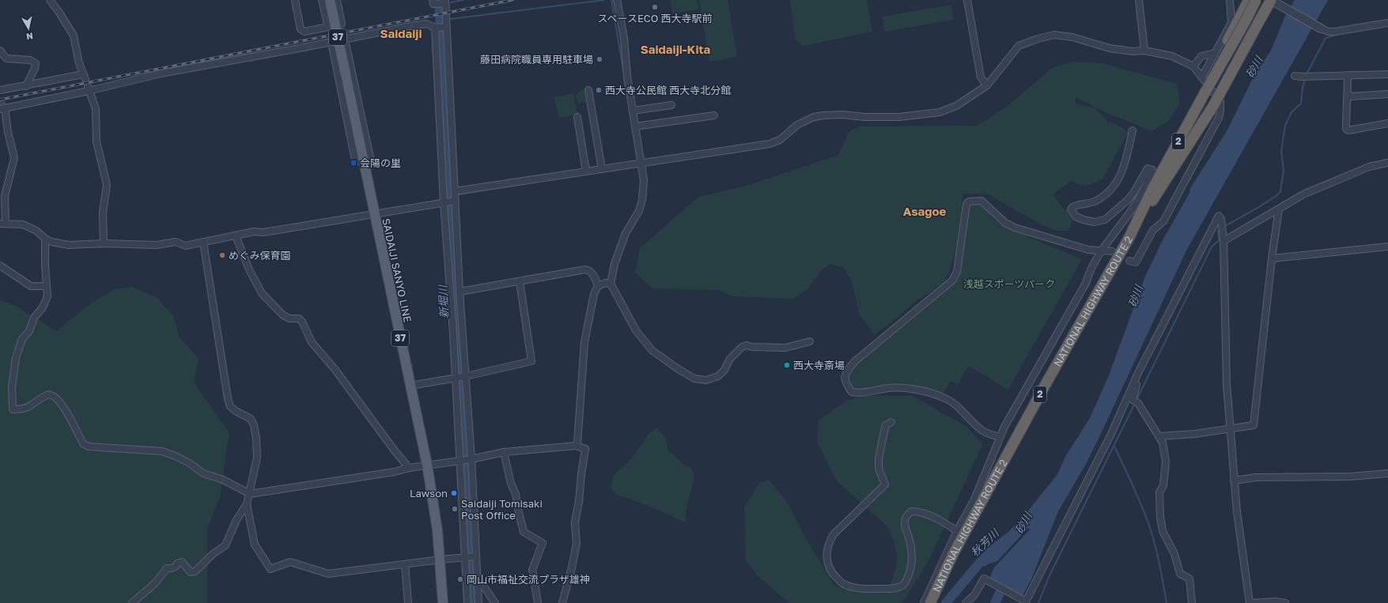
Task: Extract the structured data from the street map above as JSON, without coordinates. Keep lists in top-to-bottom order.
{
  "streets": {
    "highway": ["2", "NATIONAL HIGHWAY ROUTE 2"],
    "main road": ["37", "SAIDAIJI SANYO LINE"]
  },
  "districts": ["Saidaiji", "Saidaiji-Kita", "Asagoe"],
  "water": ["砂川", "新堀川", "秋芳川"],
  "parks": ["浅越スポーツパーク"],
  "places": {
    "other": [
      "スペースECO 西大寺駅前",
      "藤田病院職員専用駐車場",
      "西大寺公民館 西大寺北分館",
      "めぐみ保育園",
      "西大寺斎場",
      "Lawson",
      "Saidaiji Tomisaki Post Office",
      "岡山市福祉交流プラザ雄神"
    ],
    "transit": ["会陽の里"]
  },
  "north": "bottom"
}
